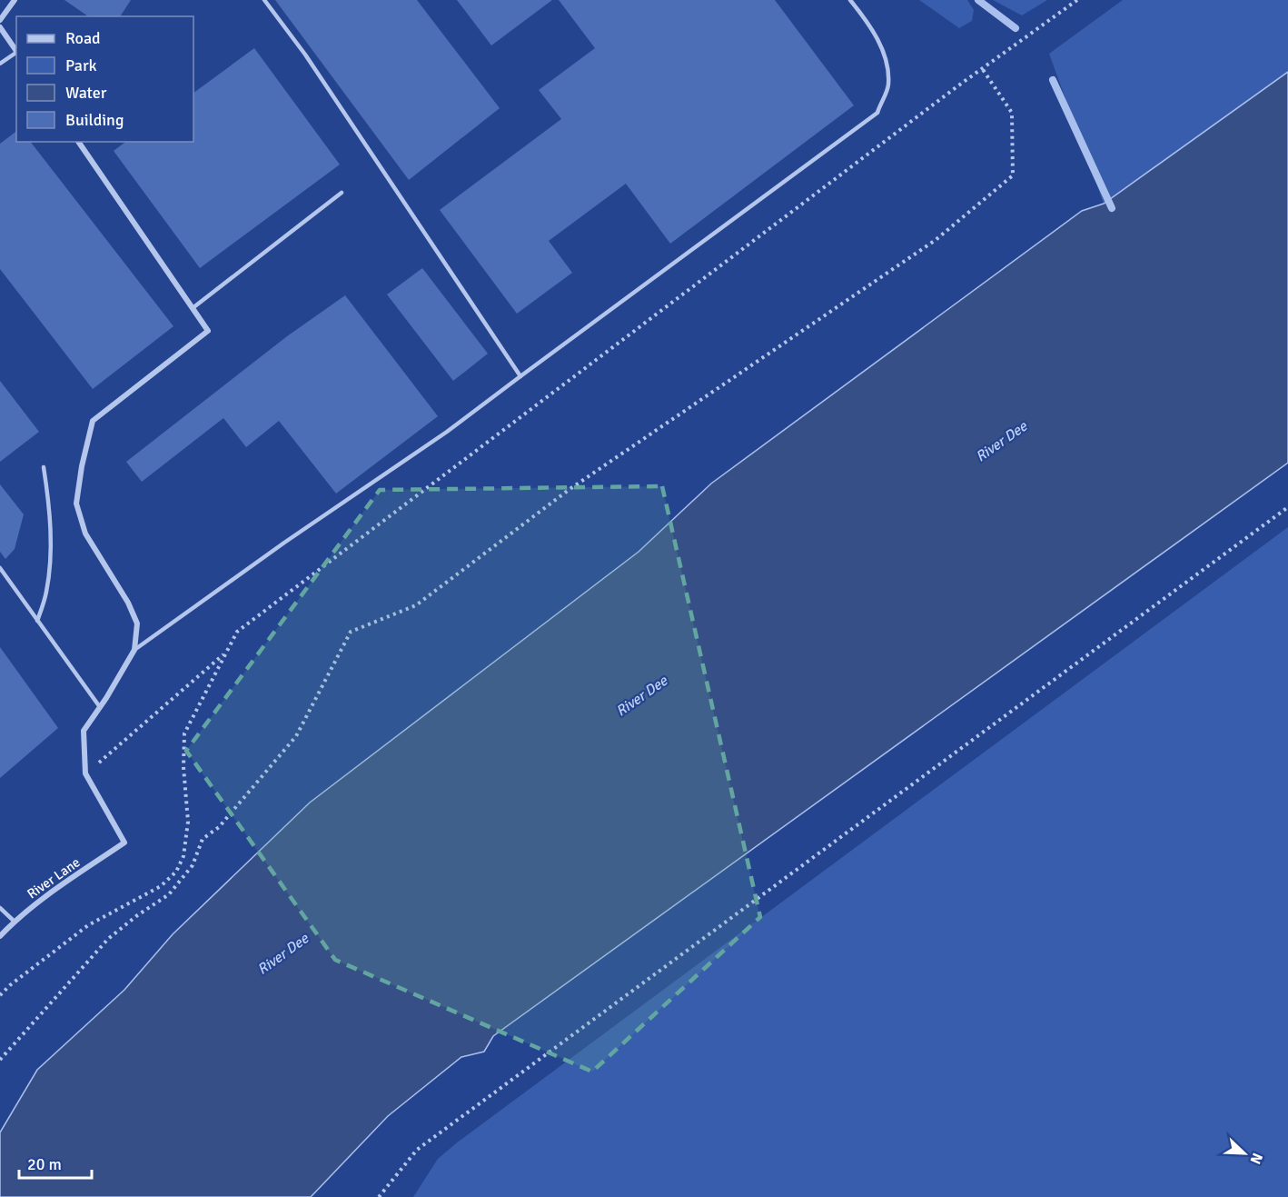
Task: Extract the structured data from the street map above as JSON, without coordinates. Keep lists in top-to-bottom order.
{
  "streets": {
    "street": ["River Lane"]
  },
  "water": ["River Dee"],
  "legend": [
    "Road",
    "Park",
    "Water",
    "Building"
  ],
  "scale_bar": "20 m",
  "north": "bottom right"
}
